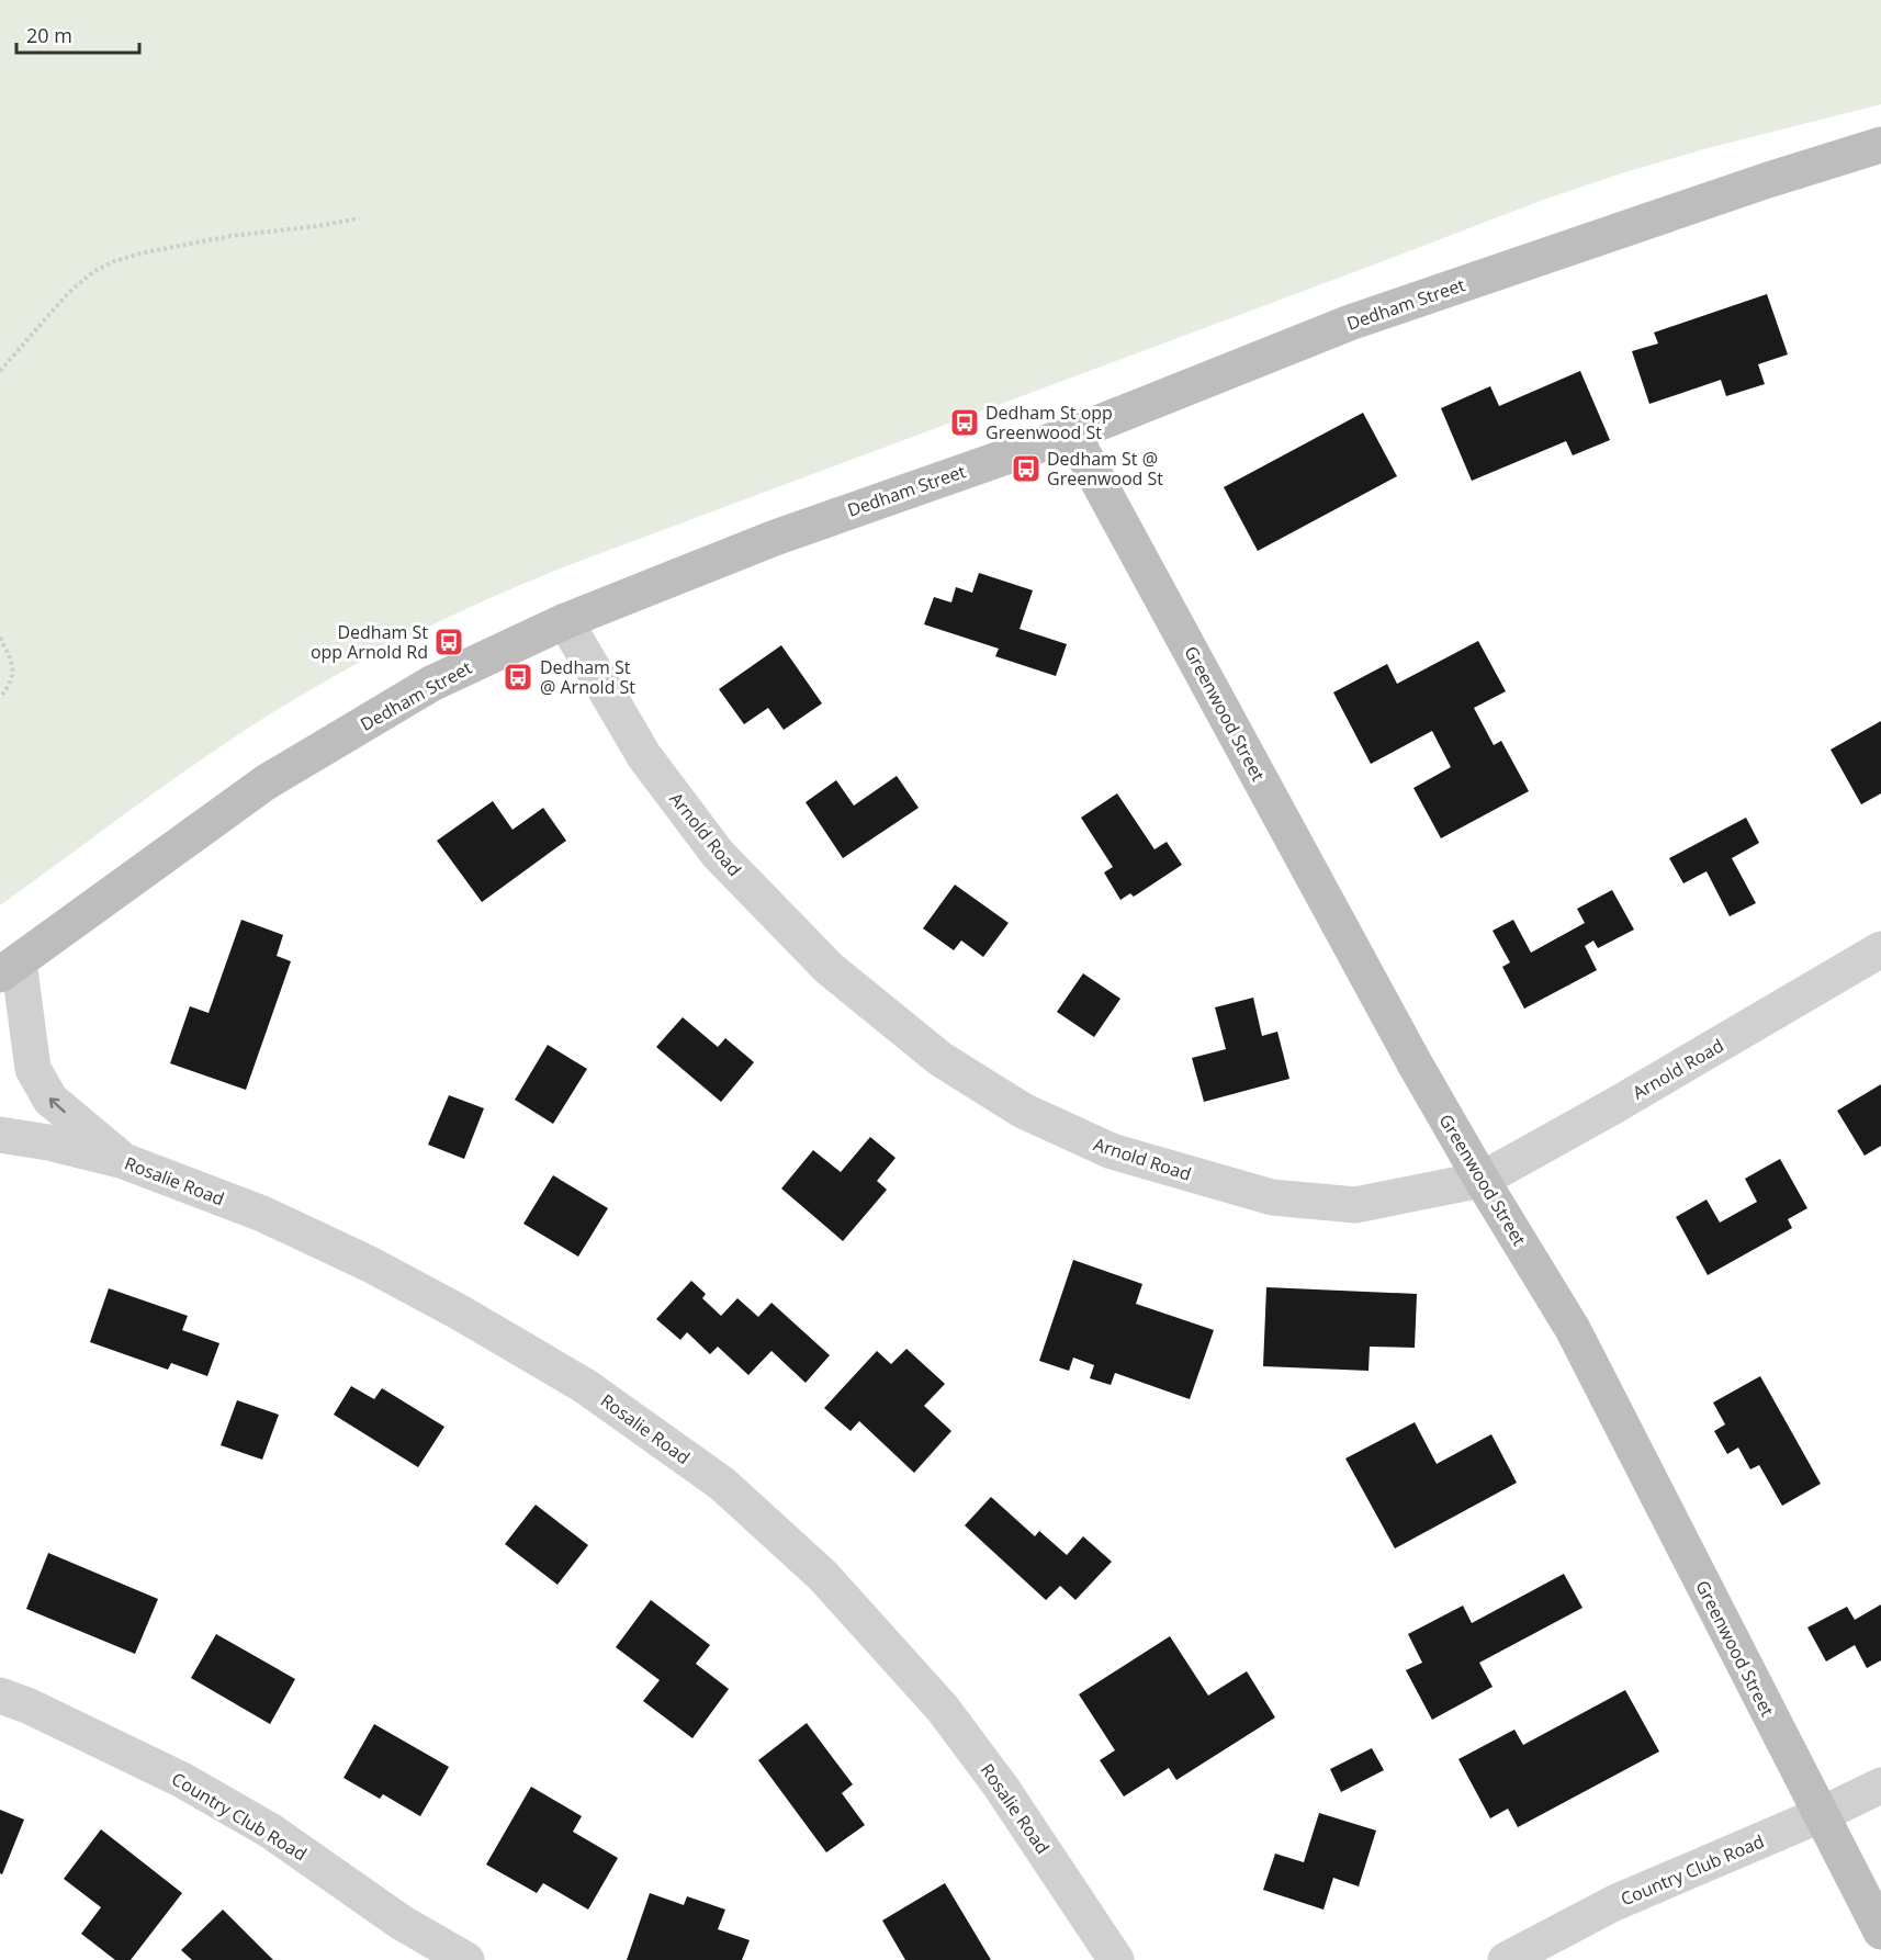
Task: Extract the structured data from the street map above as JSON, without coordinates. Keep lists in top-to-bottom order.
{
  "streets": {
    "main road": ["Dedham Street", "Greenwood Street"],
    "street": ["Arnold Road", "Rosalie Road", "Country Club Road"]
  },
  "crossings": [
    ["Dedham Street", "Greenwood Street"],
    ["Dedham Street", "Arnold Road"],
    ["Greenwood Street", "Arnold Road"],
    ["Greenwood Street", "Country Club Road"]
  ],
  "places": {
    "bus stop": [
      "Dedham St opp Greenwood St",
      "Dedham St @ Greenwood St",
      "Dedham St opp Arnold Rd",
      "Dedham St @ Arnold St"
    ]
  },
  "scale_bar": "20 m"
}
